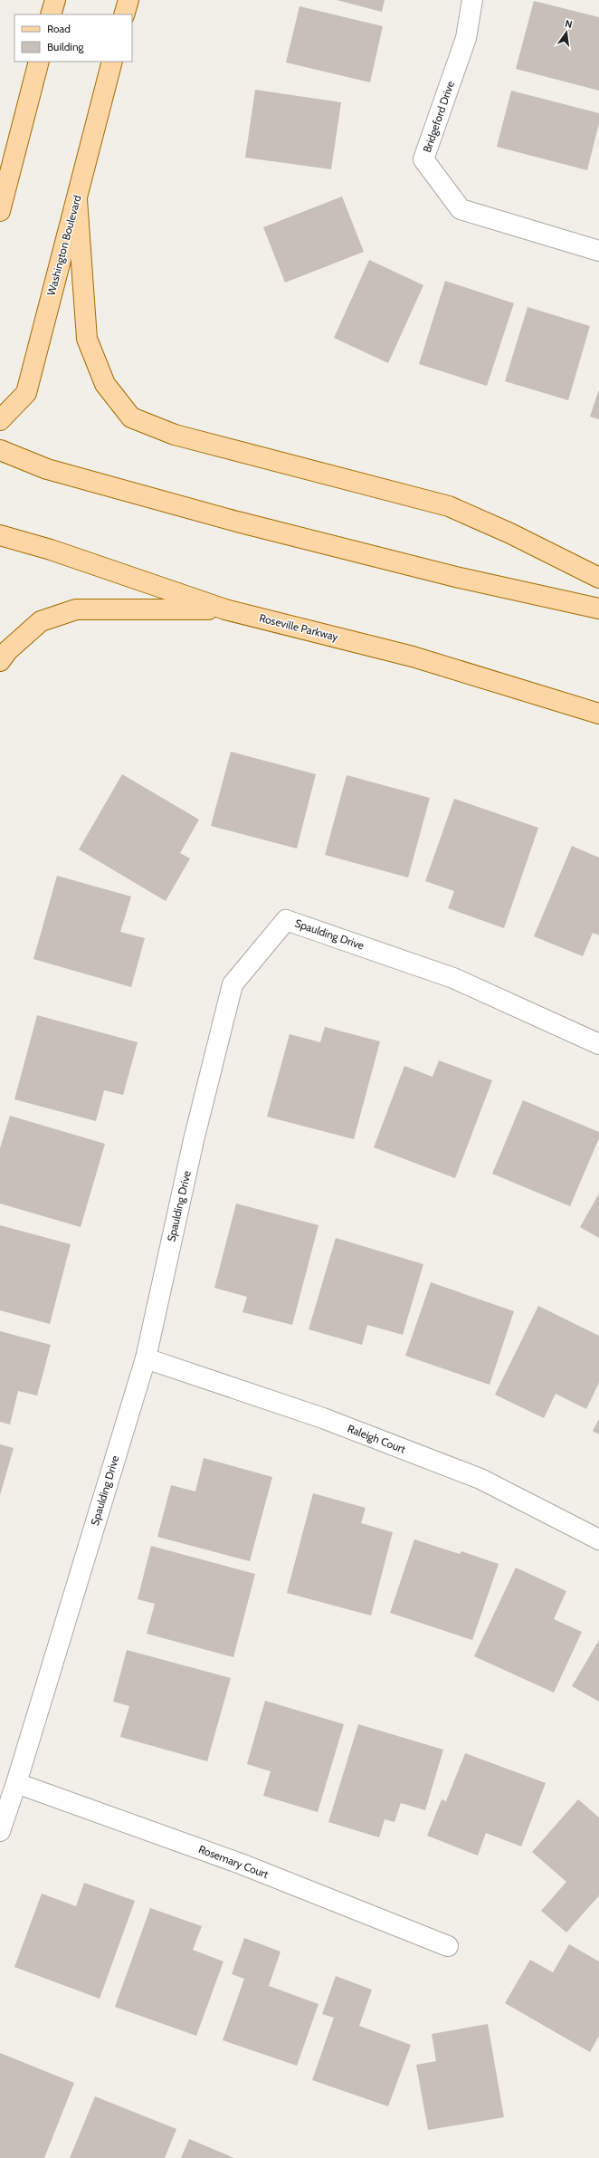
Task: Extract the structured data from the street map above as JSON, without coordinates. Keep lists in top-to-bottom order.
{
  "streets": {
    "main road": ["Washington Boulevard", "Roseville Parkway"],
    "street": [
      "Bridgeford Drive",
      "Spaulding Drive",
      "Raleigh Court",
      "Rosemary Court"
    ]
  },
  "crossings": [
    ["Spaulding Drive", "Raleigh Court"],
    ["Spaulding Drive", "Rosemary Court"]
  ],
  "legend": ["Road", "Building"],
  "north": "top"
}
